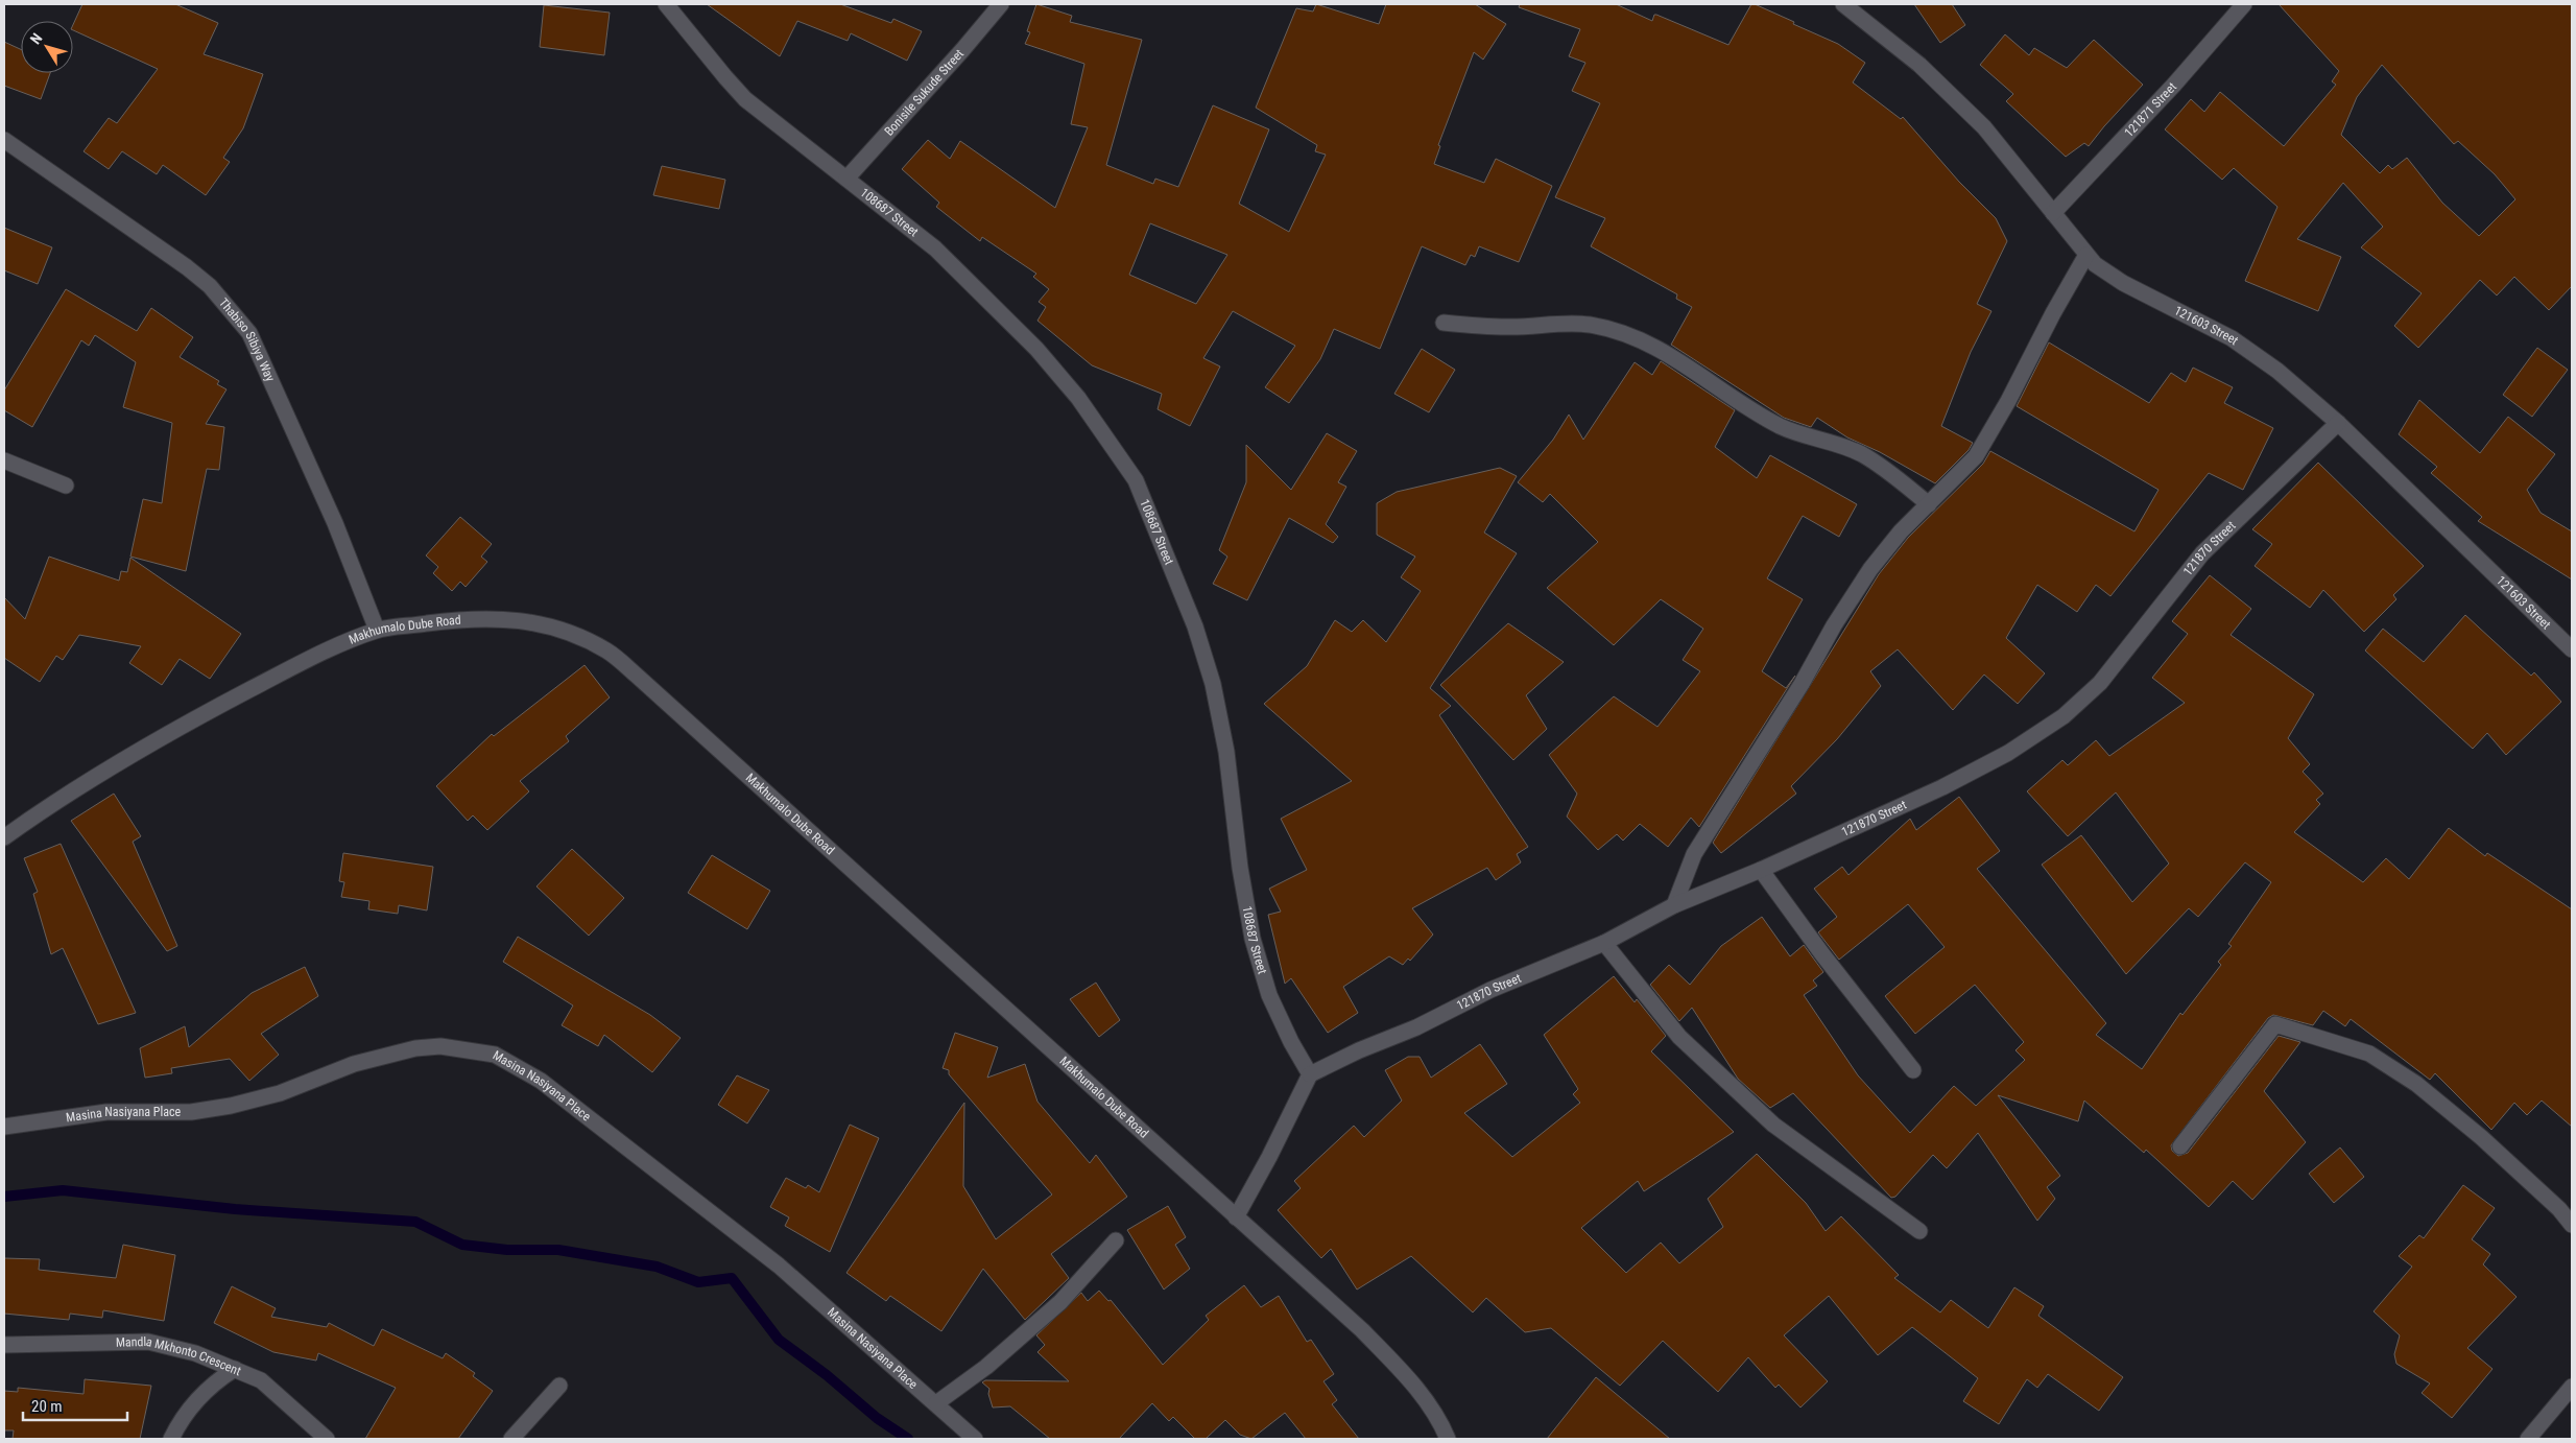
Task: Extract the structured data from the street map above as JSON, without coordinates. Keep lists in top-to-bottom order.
{
  "streets": {
    "street": [
      "Bonisile Sukude Street",
      "121871 Street",
      "108687 Street",
      "121603 Street",
      "Thabiso Sibiya Way",
      "121870 Street",
      "Makhumalo Dube Road",
      "Masina Nasiyana Place",
      "Mandla Mkhonto Crescent"
    ]
  },
  "crossings": [
    ["Bonisile Sukude Street", "108687 Street"],
    ["121871 Street", "121603 Street"],
    ["108687 Street", "121870 Street"],
    ["121603 Street", "121870 Street"],
    ["Thabiso Sibiya Way", "Makhumalo Dube Road"]
  ],
  "scale_bar": "20 m",
  "north": "top left"
}
